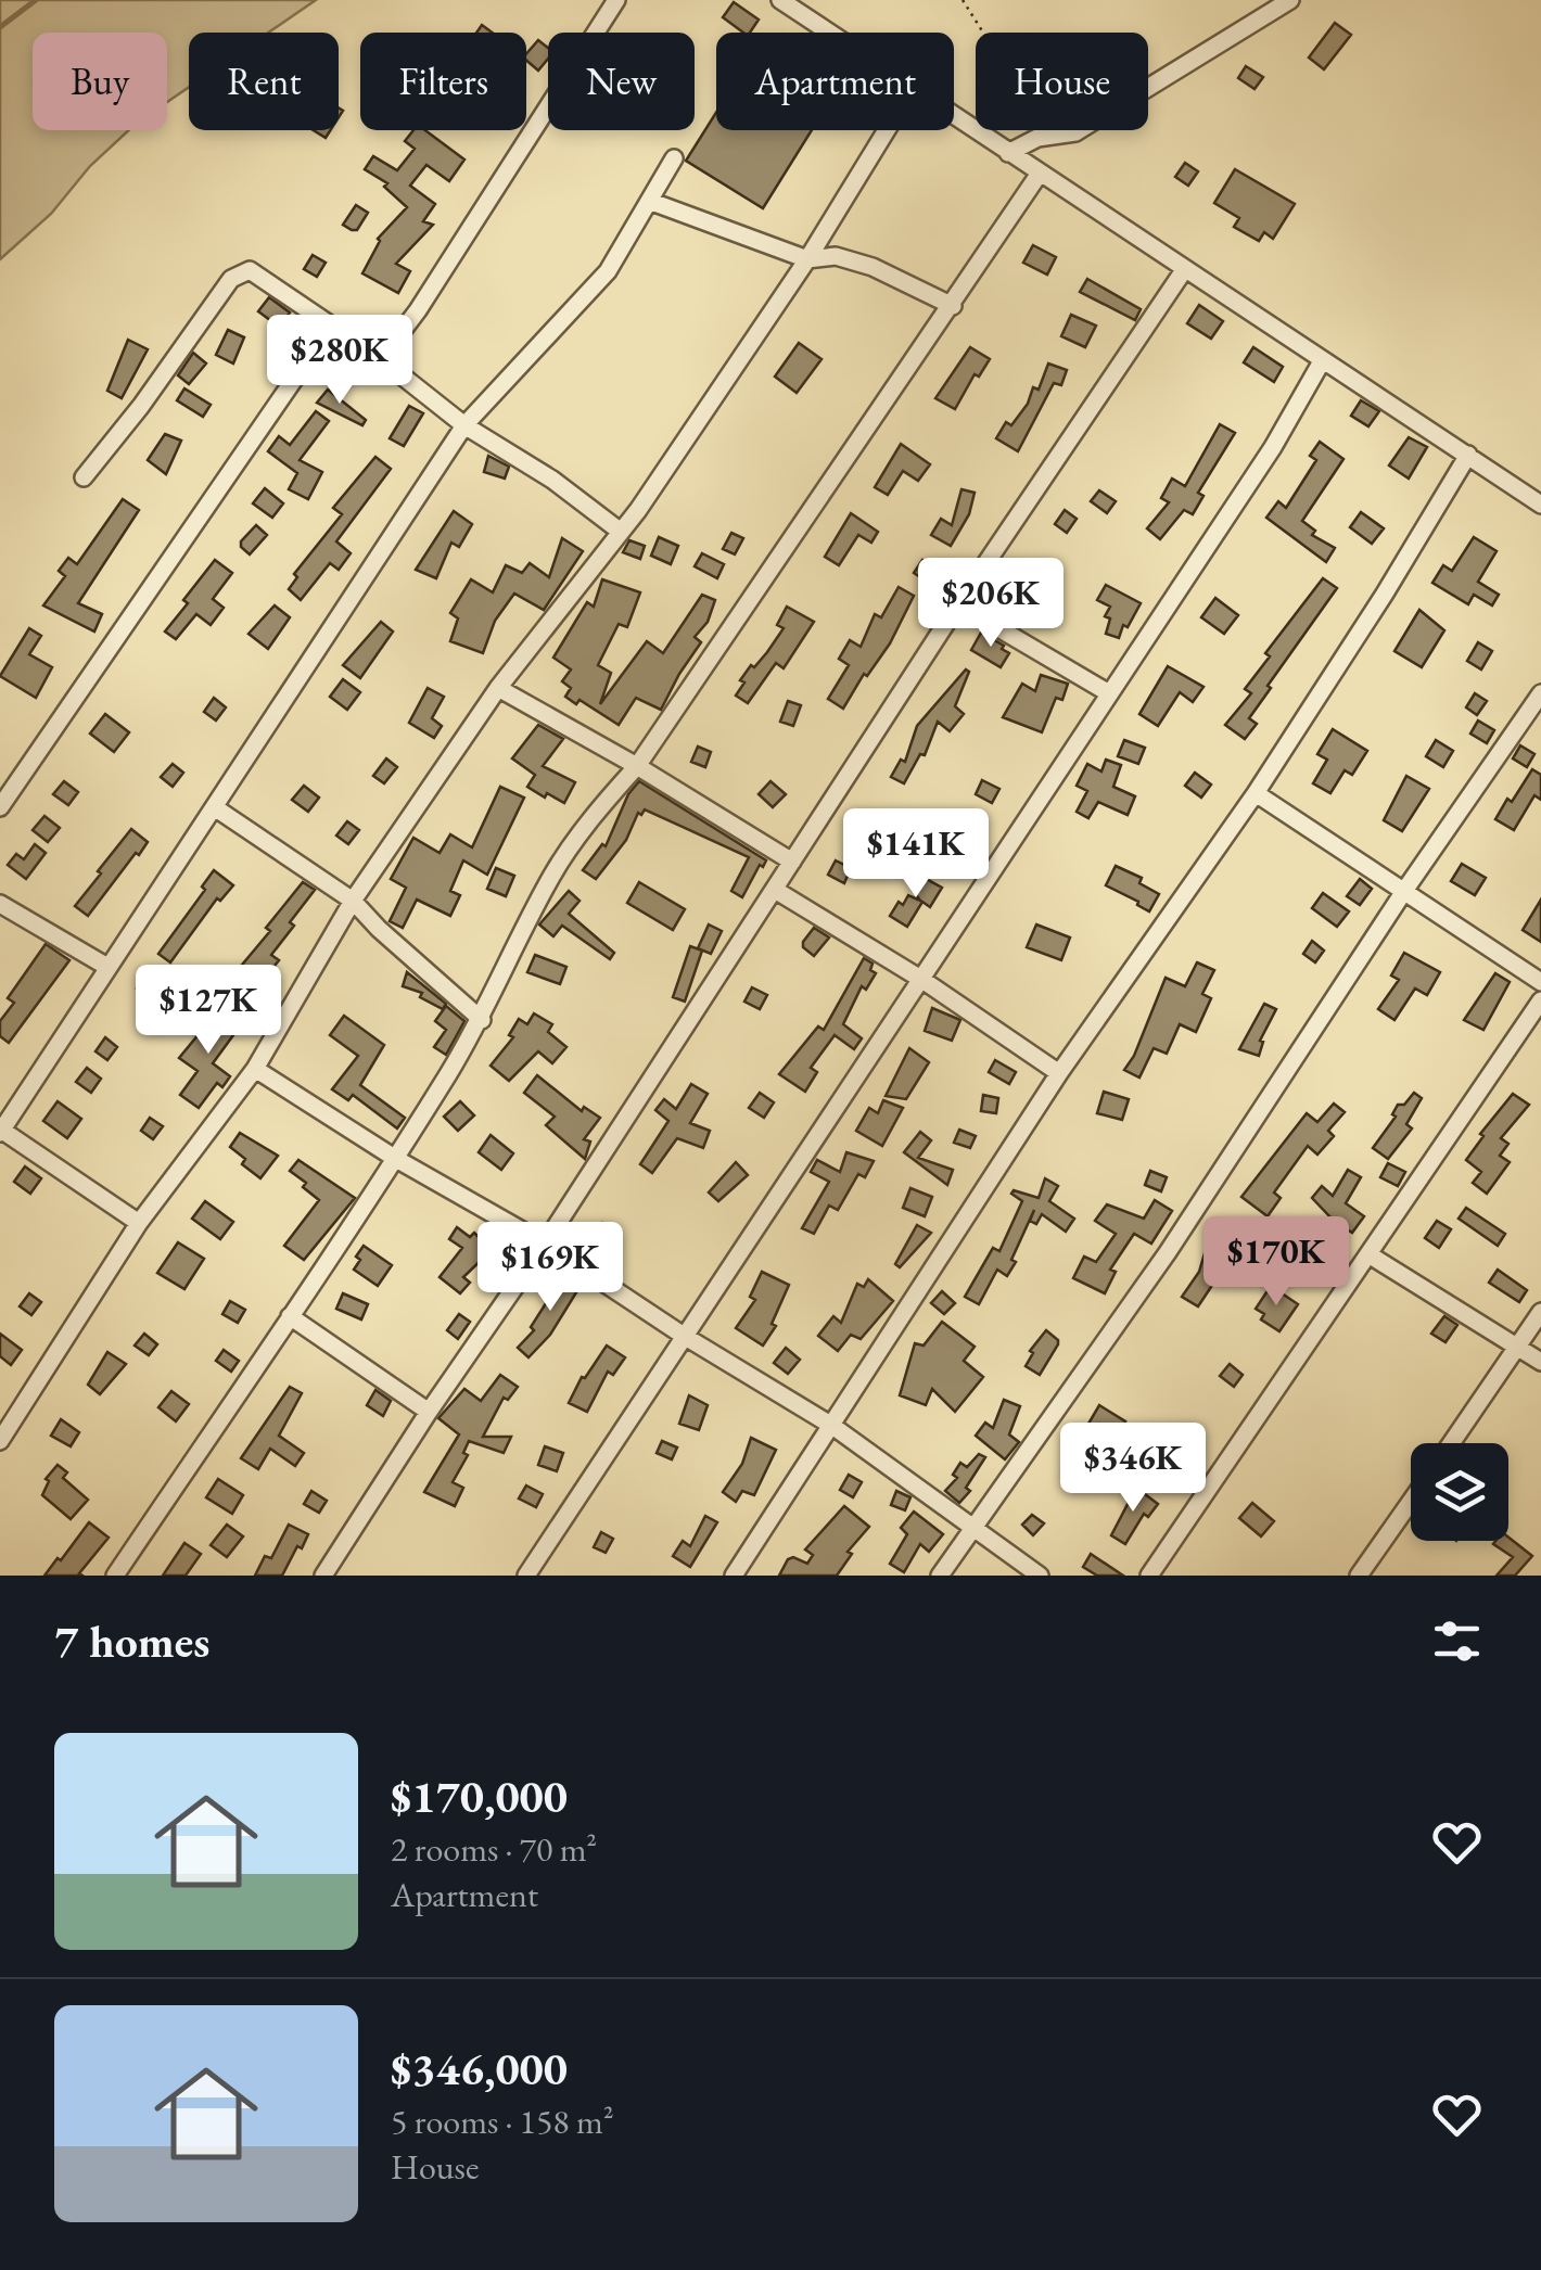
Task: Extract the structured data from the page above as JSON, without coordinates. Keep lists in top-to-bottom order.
{
  "page": {
    "chip": [
      "Buy",
      "Rent",
      "Filters",
      "New",
      "Apartment",
      "House"
    ],
    "price": [
      "$280K",
      "$206K",
      "$141K",
      "$127K",
      "$170K",
      "$169K",
      "$346K"
    ],
    "heading": "7 homes",
    "list": [
      {
        "name": "$170,000",
        "note": "2 rooms · 70 m² · Apartment"
      },
      {
        "name": "$346,000",
        "note": "5 rooms · 158 m² · House"
      }
    ]
  }
}
